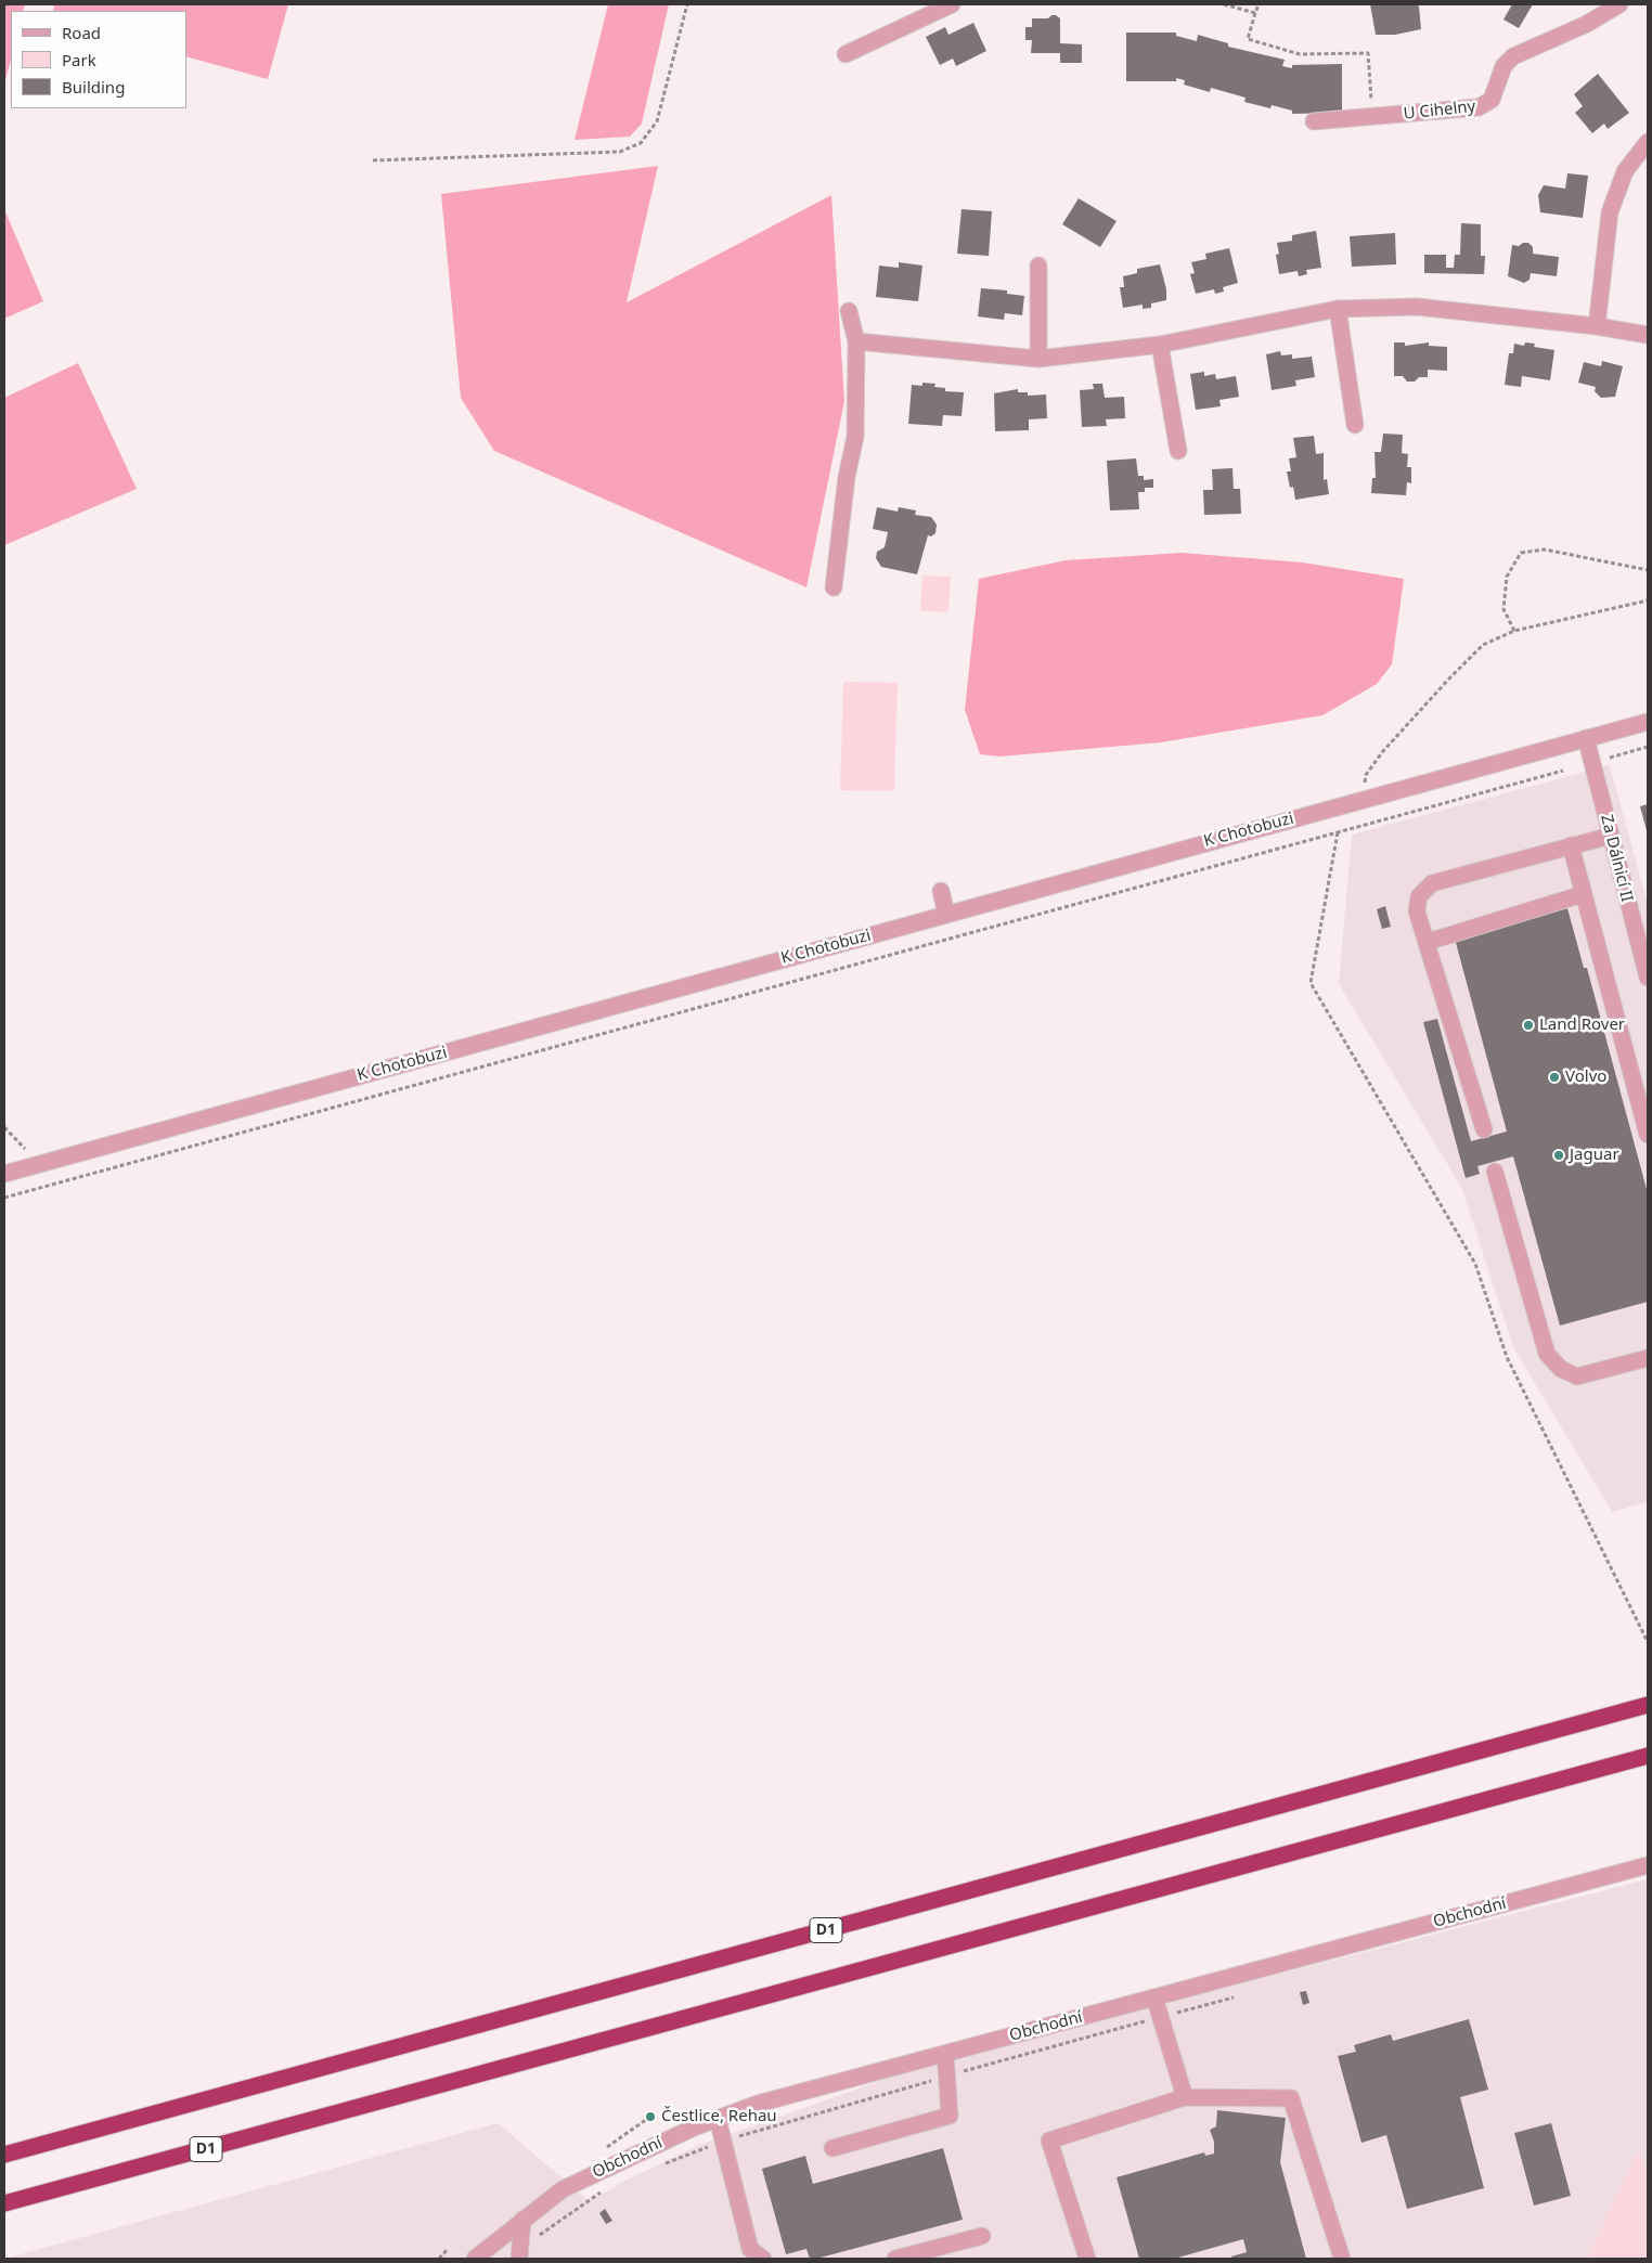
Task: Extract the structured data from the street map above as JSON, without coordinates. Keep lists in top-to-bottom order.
{
  "streets": {
    "highway": ["D1"],
    "street": [
      "U Cihelny",
      "K Chotobuzi",
      "Za Dálnicí II",
      "Obchodní"
    ]
  },
  "crossings": [
    ["K Chotobuzi", "Za Dálnicí II"]
  ],
  "places": [
    "Land Rover",
    "Volvo",
    "Jaguar",
    "Čestlice, Rehau"
  ],
  "legend": ["Road", "Park", "Building"]
}
